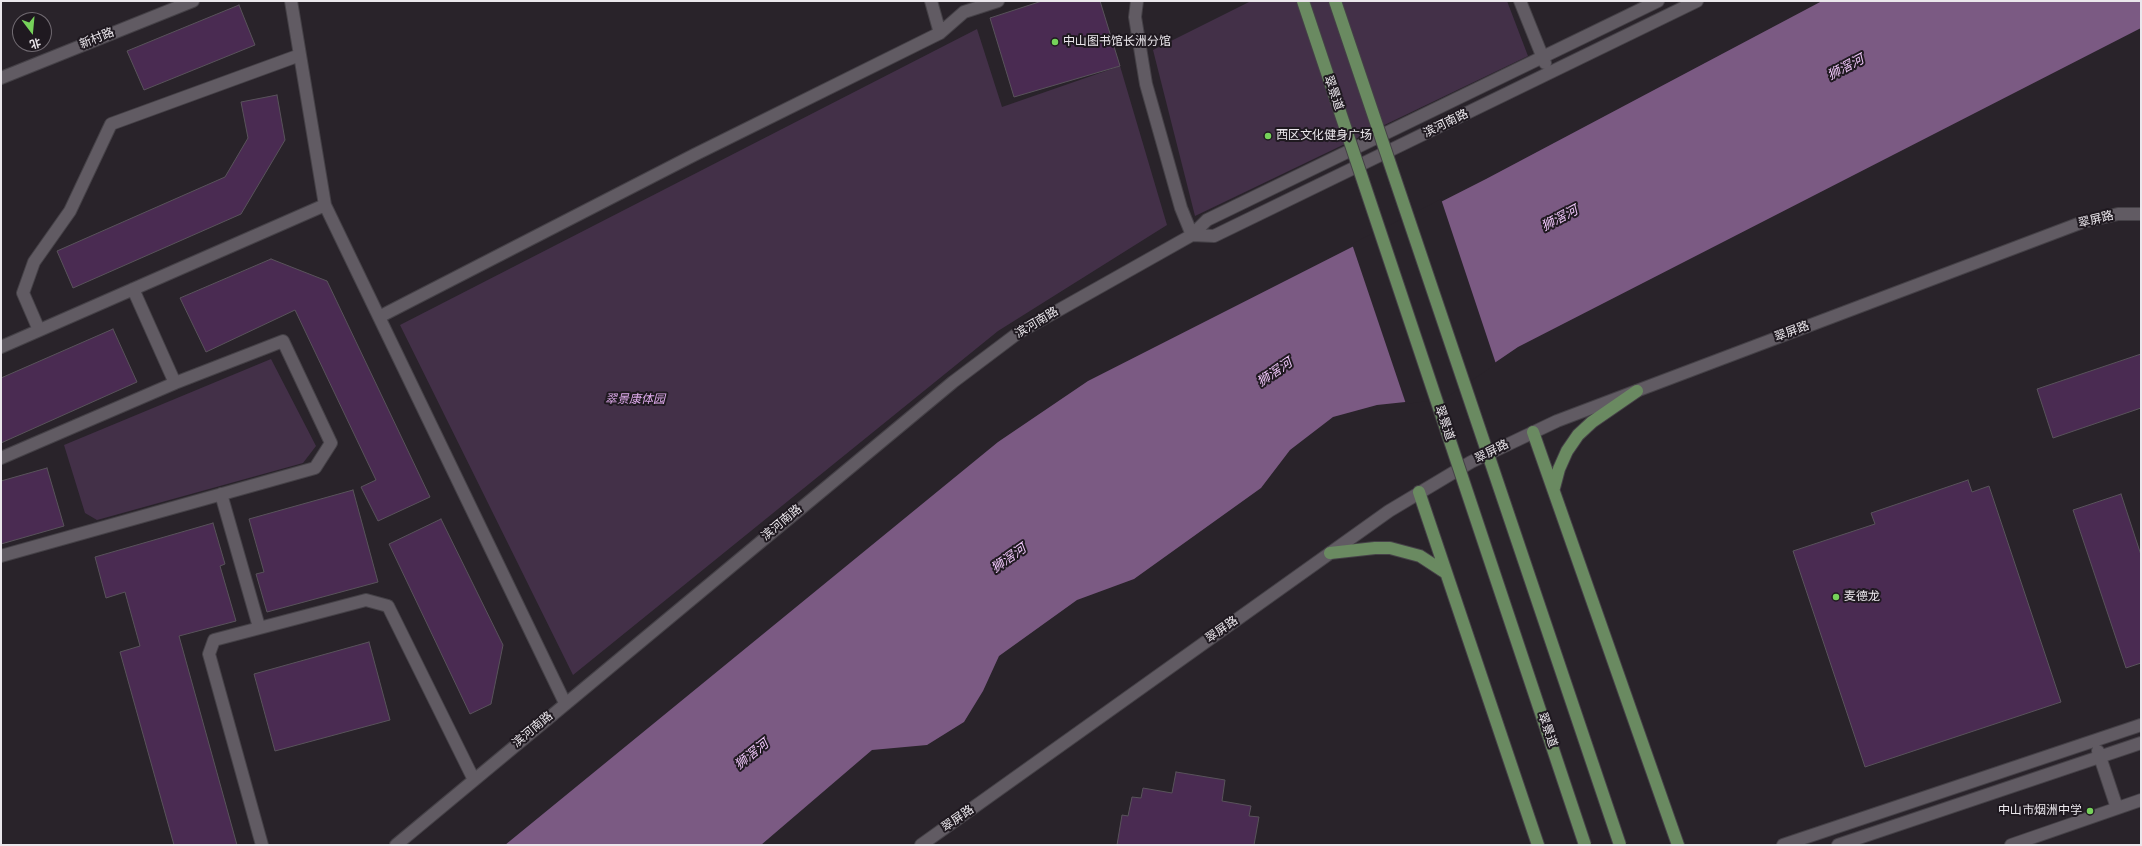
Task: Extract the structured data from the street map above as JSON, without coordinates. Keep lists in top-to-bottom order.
{
  "streets": {
    "main road": ["翠景道"],
    "street": ["新村路", "滨河南路", "翠屏路"]
  },
  "water": ["狮滘河"],
  "parks": ["翠景康体园"],
  "places": [
    "中山图书馆长洲分馆",
    "西区文化健身广场",
    "麦德龙",
    "中山市烟洲中学"
  ],
  "north": "bottom"
}
